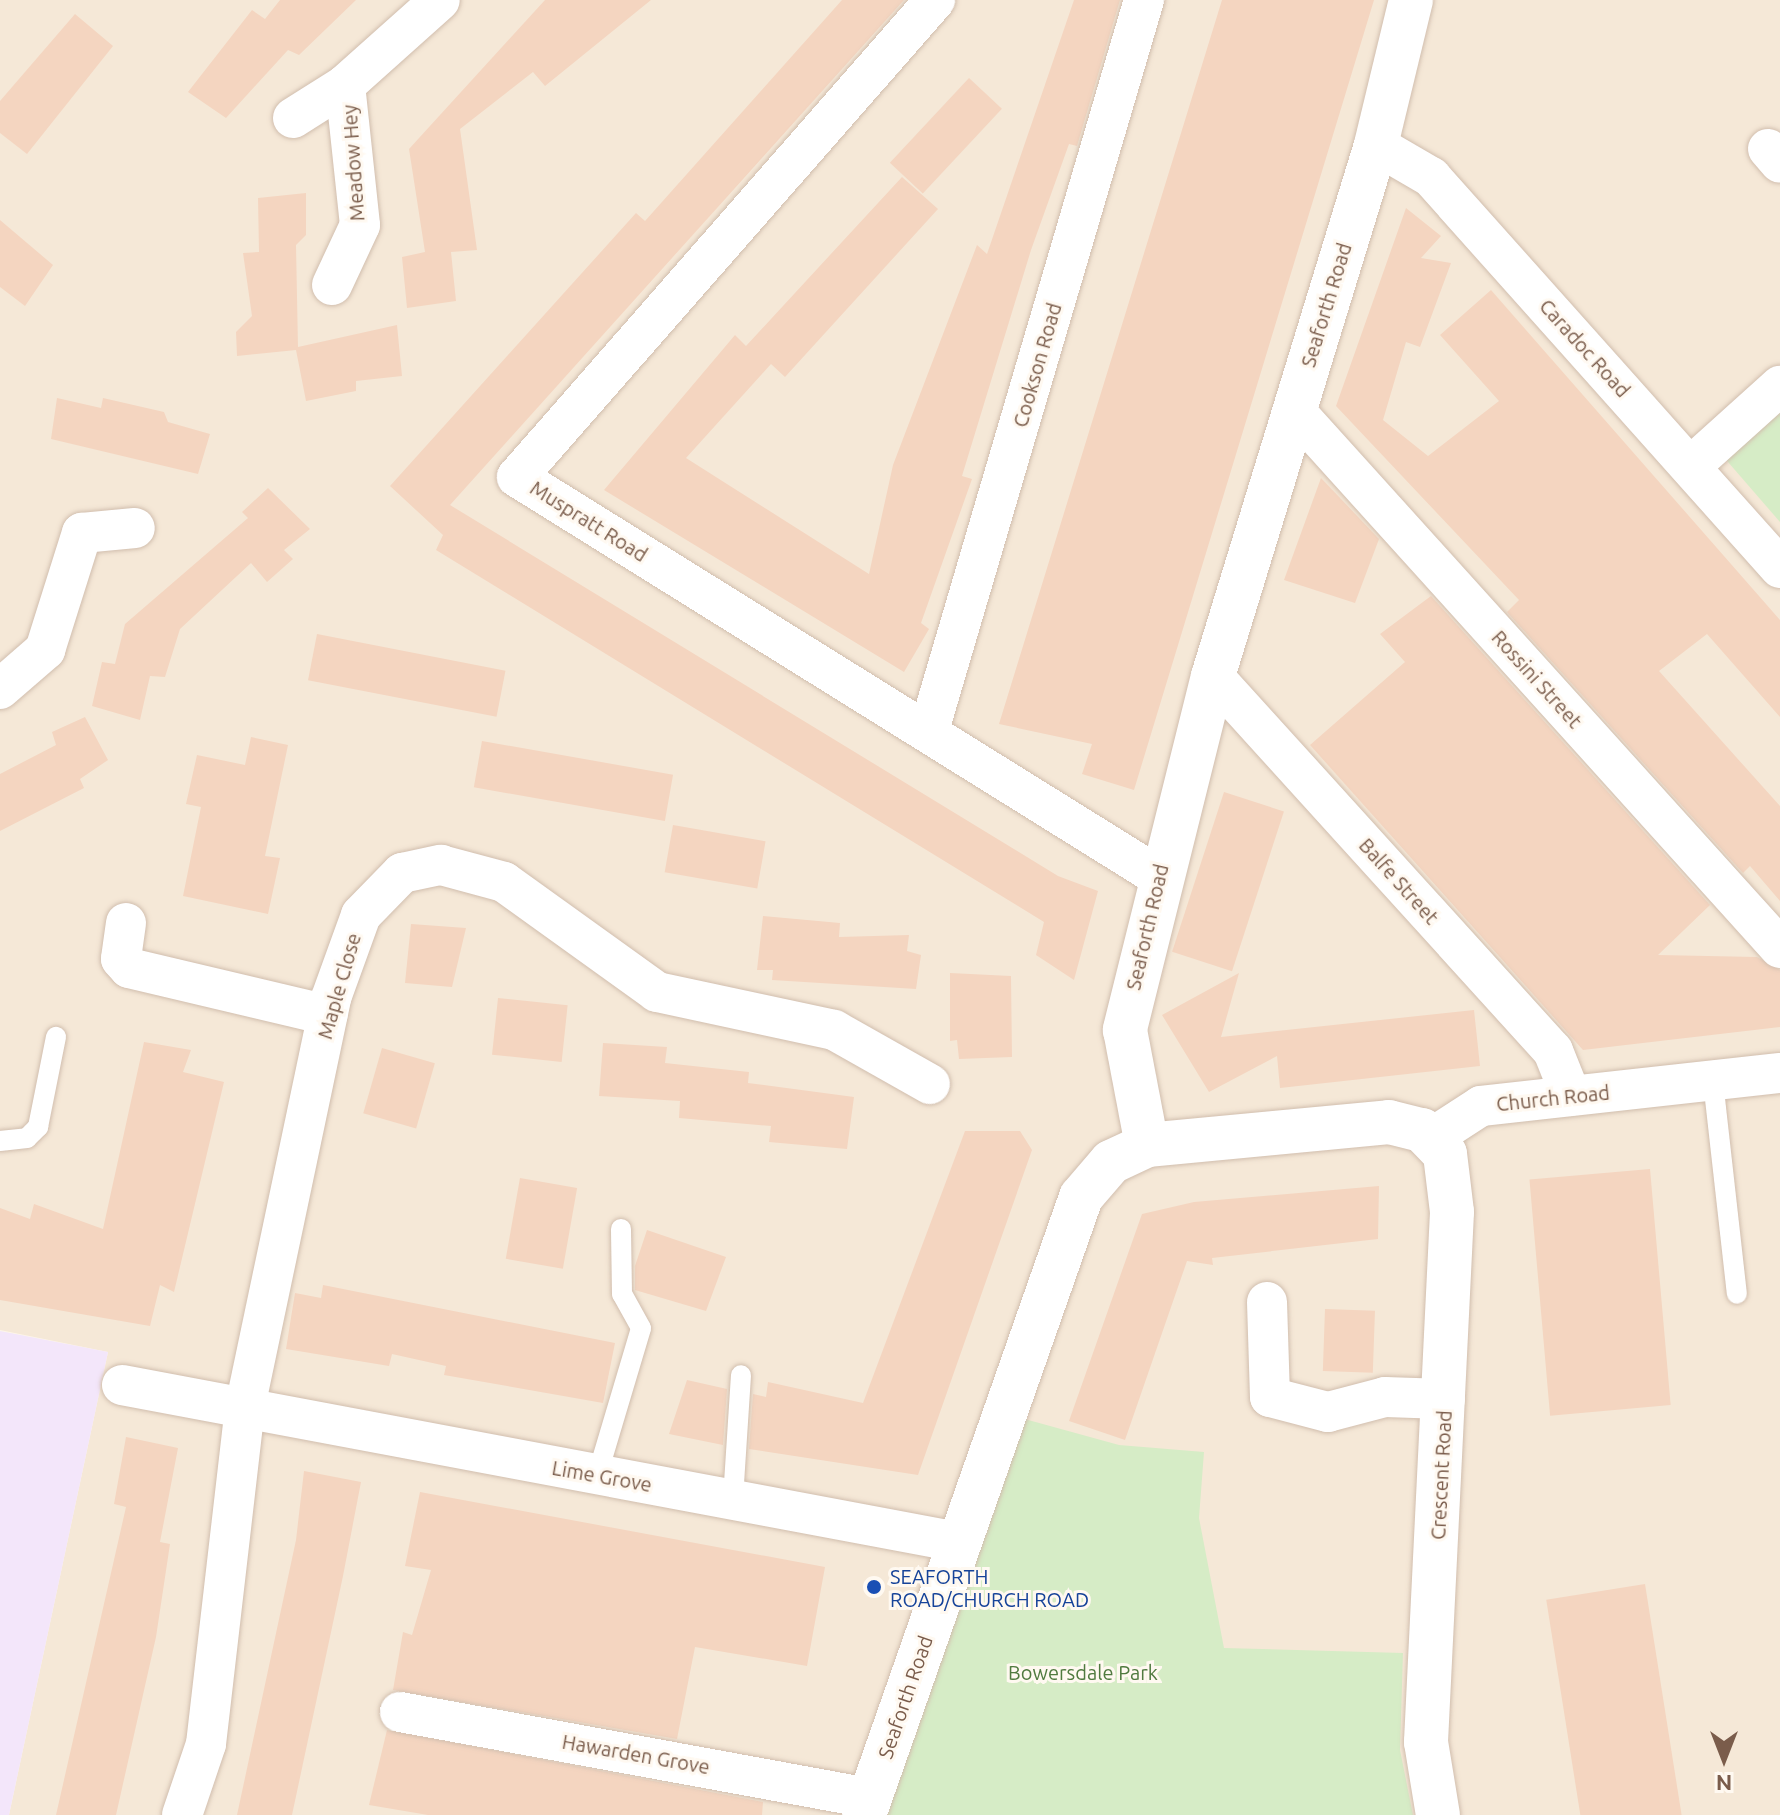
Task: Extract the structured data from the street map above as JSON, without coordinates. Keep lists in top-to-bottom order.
{
  "streets": {
    "main road": ["Seaforth Road", "Crescent Road"],
    "street": [
      "Meadow Hey",
      "Caradoc Road",
      "Cookson Road",
      "Muspratt Road",
      "Rossini Street",
      "Balfe Street",
      "Maple Close",
      "Church Road",
      "Lime Grove",
      "Hawarden Grove"
    ]
  },
  "crossings": [
    ["Seaforth Road", "Caradoc Road"],
    ["Seaforth Road", "Muspratt Road"],
    ["Seaforth Road", "Rossini Street"],
    ["Seaforth Road", "Balfe Street"],
    ["Seaforth Road", "Lime Grove"],
    ["Seaforth Road", "Hawarden Grove"],
    ["Cookson Road", "Muspratt Road"],
    ["Balfe Street", "Church Road"],
    ["Maple Close", "Lime Grove"],
    ["Church Road", "Crescent Road"]
  ],
  "parks": ["Bowersdale Park"],
  "places": ["SEAFORTH ROAD/CHURCH ROAD"],
  "north": "bottom"
}
